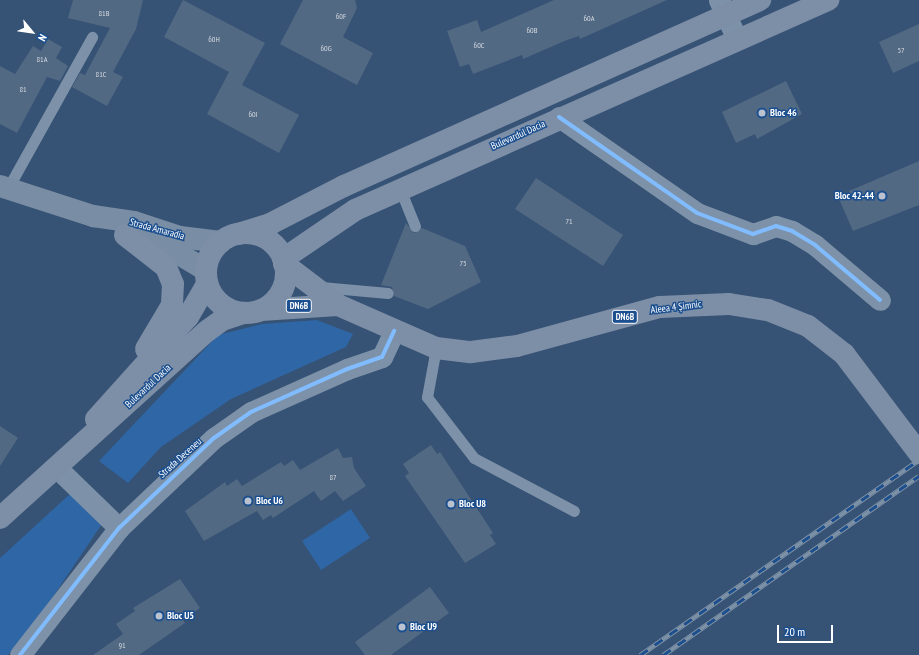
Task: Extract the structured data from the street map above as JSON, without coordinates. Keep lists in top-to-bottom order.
{
  "streets": {
    "main road": [
      "Bulevardul Dacia",
      "Strada Amaradia",
      "DN6B",
      "Aleea 4 Șimnic"
    ],
    "street": ["Strada Deceneu"]
  },
  "crossings": [
    ["Bulevardul Dacia", "Strada Amaradia"],
    ["Bulevardul Dacia", "Aleea 4 Șimnic"],
    ["Strada Amaradia", "Aleea 4 Șimnic"],
    ["Aleea 4 Șimnic", "Strada Deceneu"]
  ],
  "places": [
    "Bloc 46",
    "Bloc 42-44",
    "Bloc U6",
    "Bloc U8",
    "Bloc U5",
    "Bloc U9"
  ],
  "house_numbers": [
    "81B",
    "60F",
    "60A",
    "60B",
    "60H",
    "60C",
    "60G",
    "57",
    "81A",
    "81C",
    "81",
    "60I",
    "71",
    "75",
    "87",
    "91"
  ],
  "scale_bar": "20 m",
  "north": "bottom right"
}
